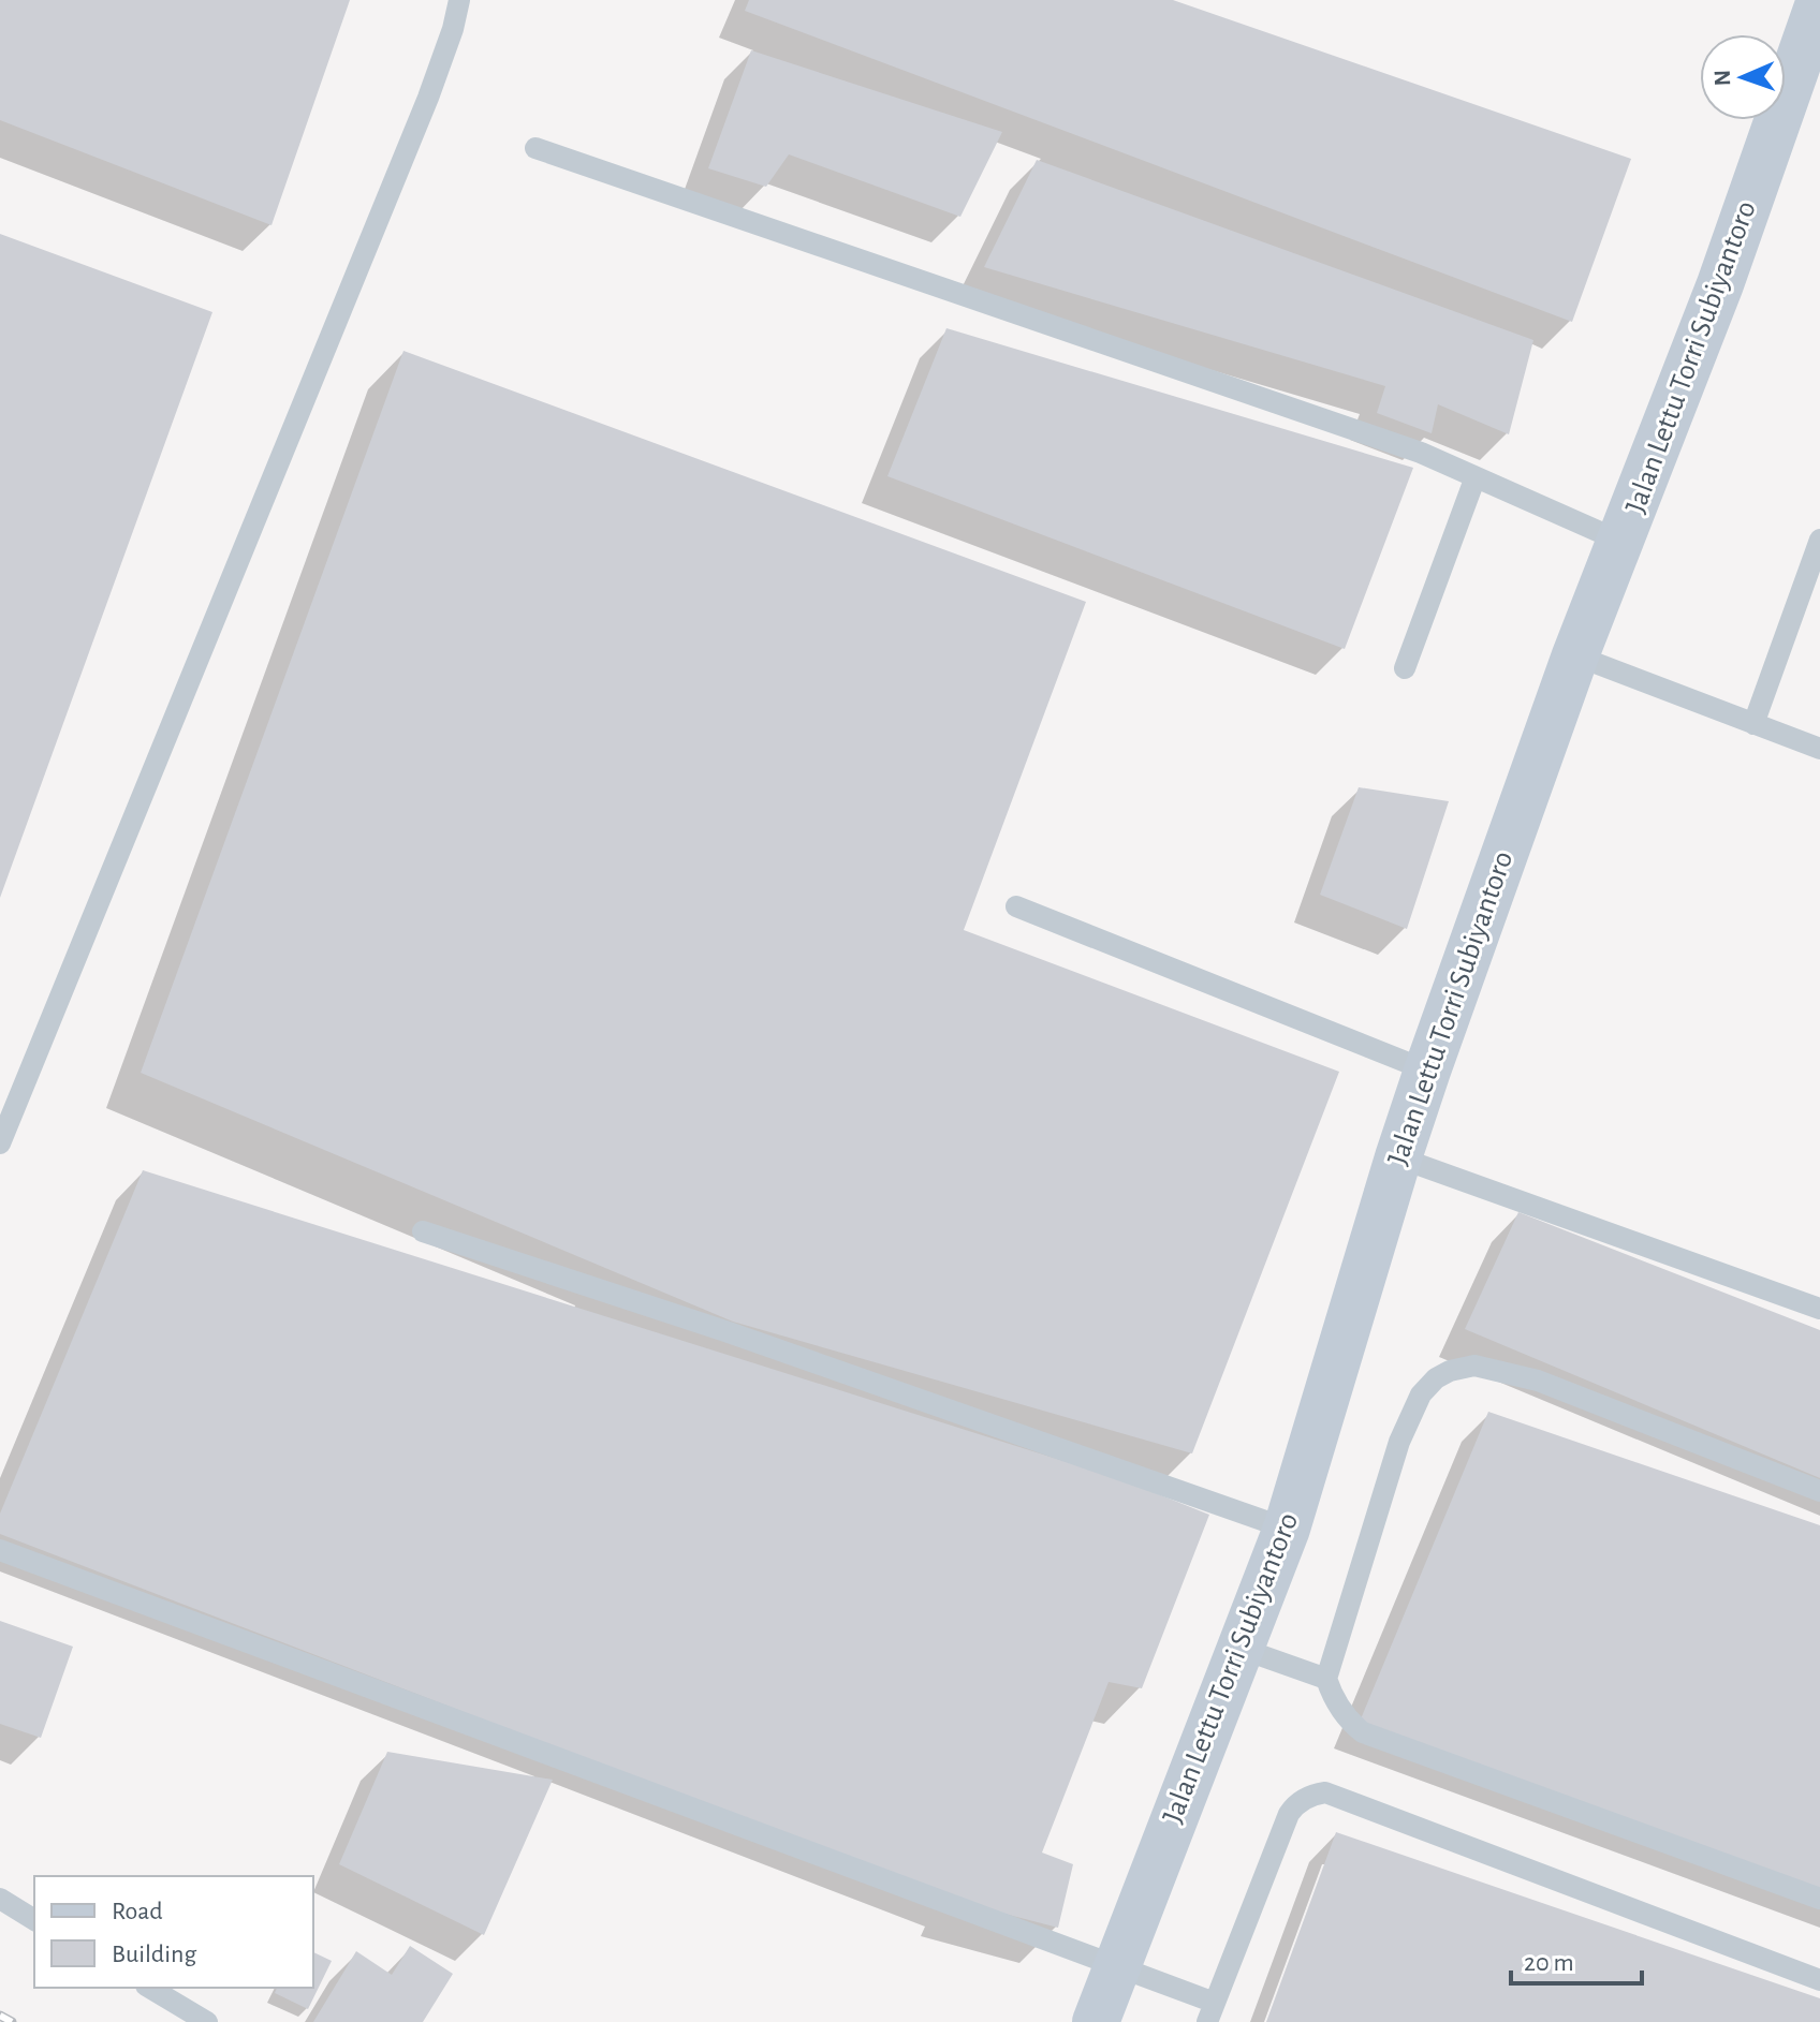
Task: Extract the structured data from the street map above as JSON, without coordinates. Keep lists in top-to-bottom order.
{
  "streets": {
    "main road": ["Jalan Lettu Torri Subiyantoro"]
  },
  "legend": ["Road", "Building"],
  "scale_bar": "20 m",
  "north": "left"
}
